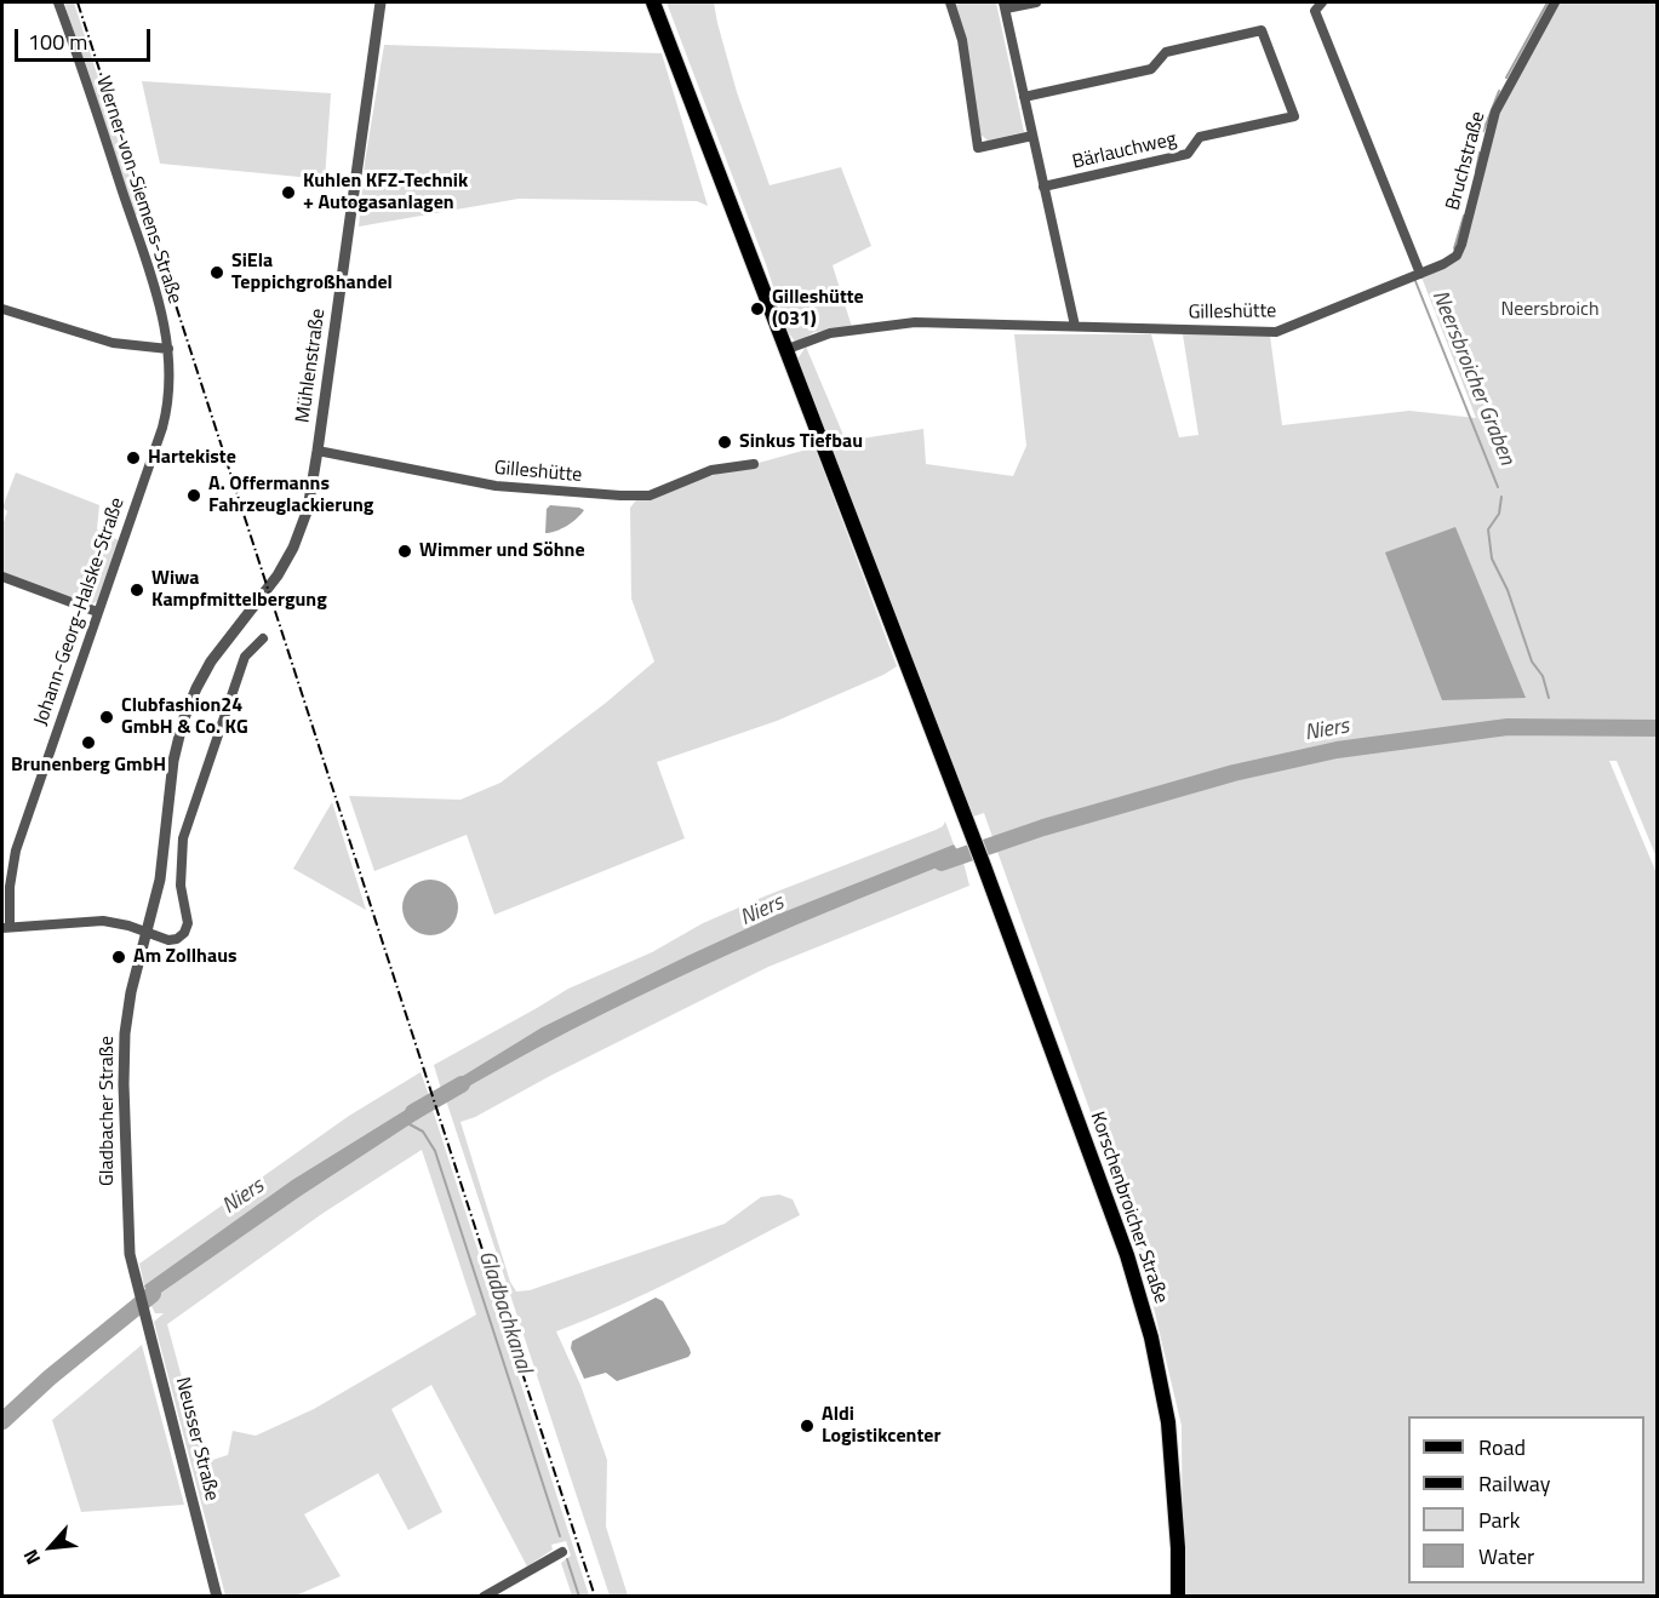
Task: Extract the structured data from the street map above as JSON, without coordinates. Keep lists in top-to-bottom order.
{
  "streets": {
    "main road": ["Korschenbroicher Straße"],
    "street": [
      "Bärlauchweg",
      "Bruchstraße",
      "Werner-von-Siemens-Straße",
      "Gilleshütte",
      "Mühlenstraße",
      "Johann-Georg-Halske-Straße",
      "Gladbacher Straße",
      "Neusser Straße"
    ]
  },
  "crossings": [
    ["Bruchstraße", "Gilleshütte"],
    ["Werner-von-Siemens-Straße", "Johann-Georg-Halske-Straße"],
    ["Gilleshütte", "Mühlenstraße"],
    ["Gilleshütte", "Korschenbroicher Straße"],
    ["Mühlenstraße", "Gladbacher Straße"],
    ["Gladbacher Straße", "Neusser Straße"]
  ],
  "water": ["Neersbroicher Graben", "Niers", "Gladbachkanal"],
  "parks": ["Neersbroich"],
  "places": [
    "Kuhlen KFZ-Technik + Autogasanlagen",
    "SiEla Teppichgroßhandel",
    "Gilleshütte (031)",
    "Sinkus Tiefbau",
    "Hartekiste",
    "A. Offermanns Fahrzeuglackierung",
    "Wimmer und Söhne",
    "Wiwa Kampfmittelbergung",
    "Clubfashion24 GmbH & Co. KG",
    "Brunenberg GmbH",
    "Am Zollhaus",
    "Aldi Logistikcenter"
  ],
  "legend": [
    "Road",
    "Railway",
    "Park",
    "Water"
  ],
  "scale_bar": "100 m",
  "north": "bottom left"
}
